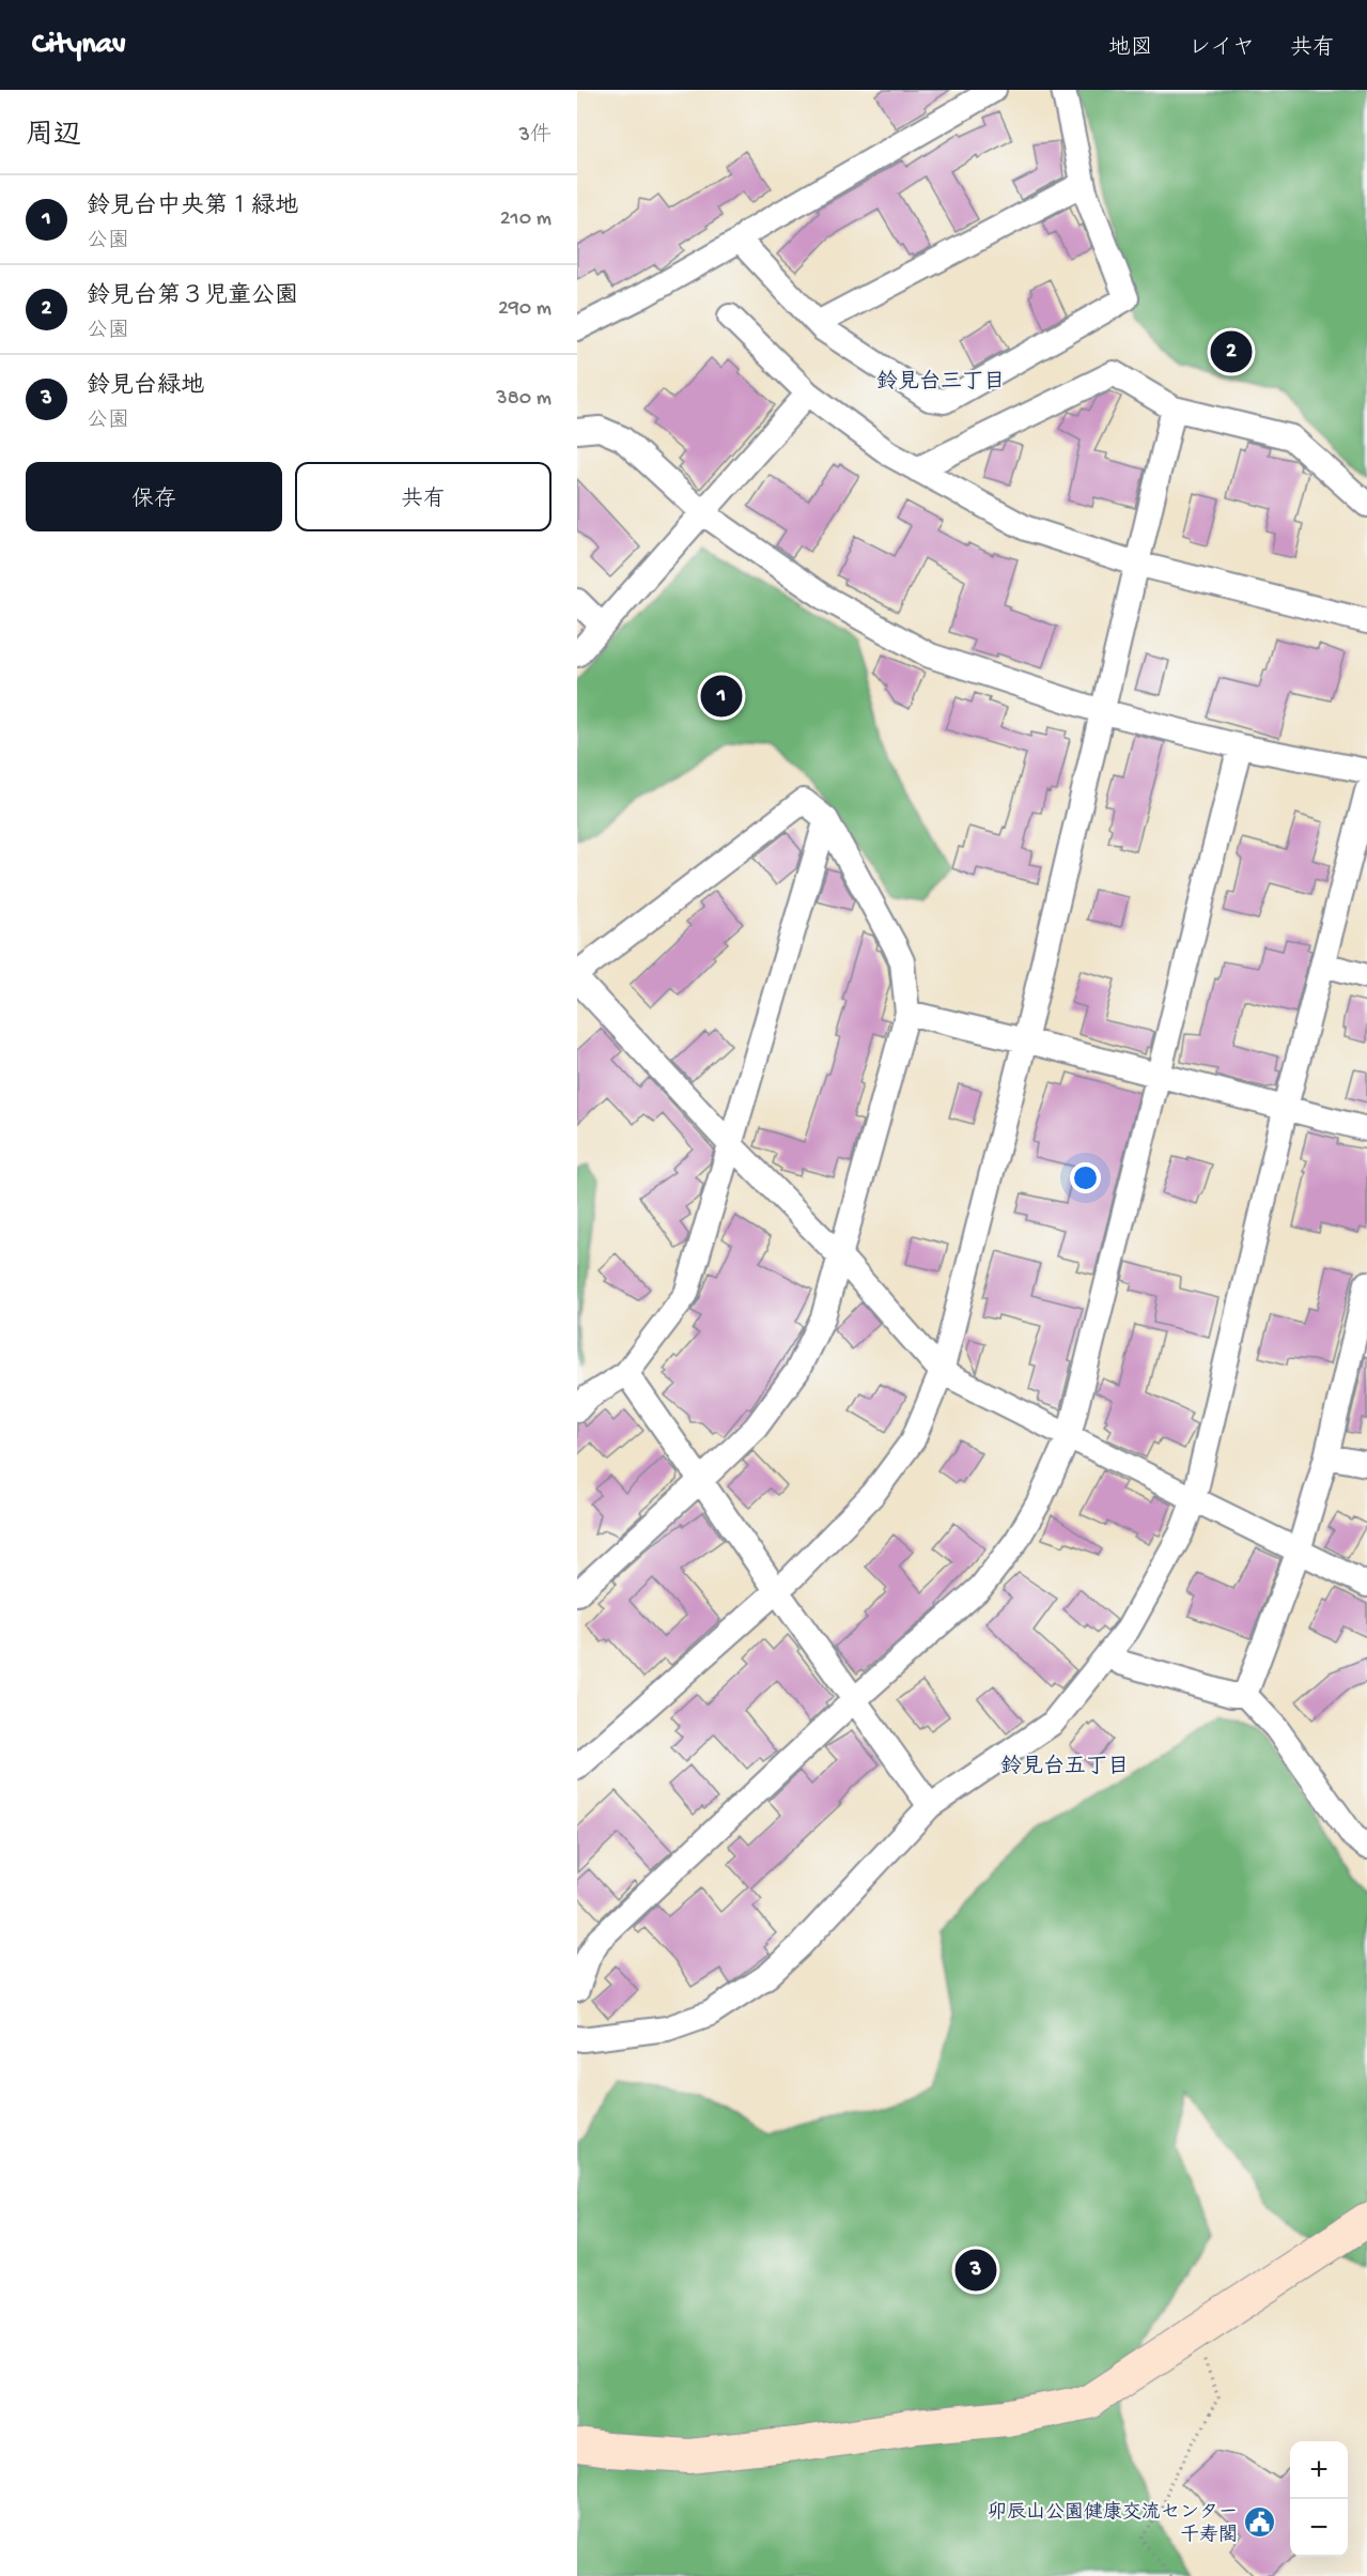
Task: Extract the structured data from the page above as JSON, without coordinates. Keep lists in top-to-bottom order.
{
  "districts": ["鈴見台三丁目", "鈴見台五丁目"],
  "places": {
    "public building": ["卯辰山公園健康交流センター 千寿閣"]
  },
  "page": {
    "header": "Citynav",
    "nav": ["地図", "レイヤ", "共有"],
    "heading": ["周辺", "3件"],
    "list": [
      {
        "mark": "1",
        "name": "鈴見台中央第１緑地",
        "note": "公園",
        "value": "210 m"
      },
      {
        "mark": "2",
        "name": "鈴見台第３児童公園",
        "note": "公園",
        "value": "290 m"
      },
      {
        "mark": "3",
        "name": "鈴見台緑地",
        "note": "公園",
        "value": "380 m"
      }
    ],
    "pins": ["2", "1", "3"],
    "buttons": ["保存", "共有"],
    "map_buttons": ["+", "−"]
  }
}
